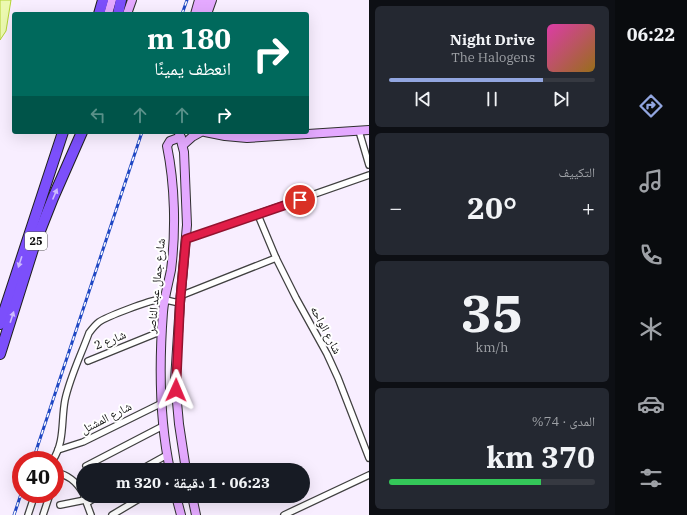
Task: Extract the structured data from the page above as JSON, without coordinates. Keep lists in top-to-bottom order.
{
  "streets": {
    "highway": ["25"],
    "street": [
      "شارع جمال عبد الناصر",
      "شارع الواحه",
      "شارع 2",
      "شارع المشتل"
    ]
  },
  "crossings": [
    ["شارع جمال عبد الناصر", "شارع 2"],
    ["شارع جمال عبد الناصر", "شارع المشتل"]
  ],
  "page": {
    "tabs": "06:22",
    "turn": ["180 m", "انعطف يمينًا"],
    "song": ["Night Drive", "The Halogens"],
    "tile": [
      "التكييف",
      ["35", "km/h"],
      ["المدى · 74%", "370 km"]
    ],
    "heat": ["−", "20°", "+"],
    "limit": "40",
    "trip": "06:23 · 1 دقيقة · 320 m"
  }
}
